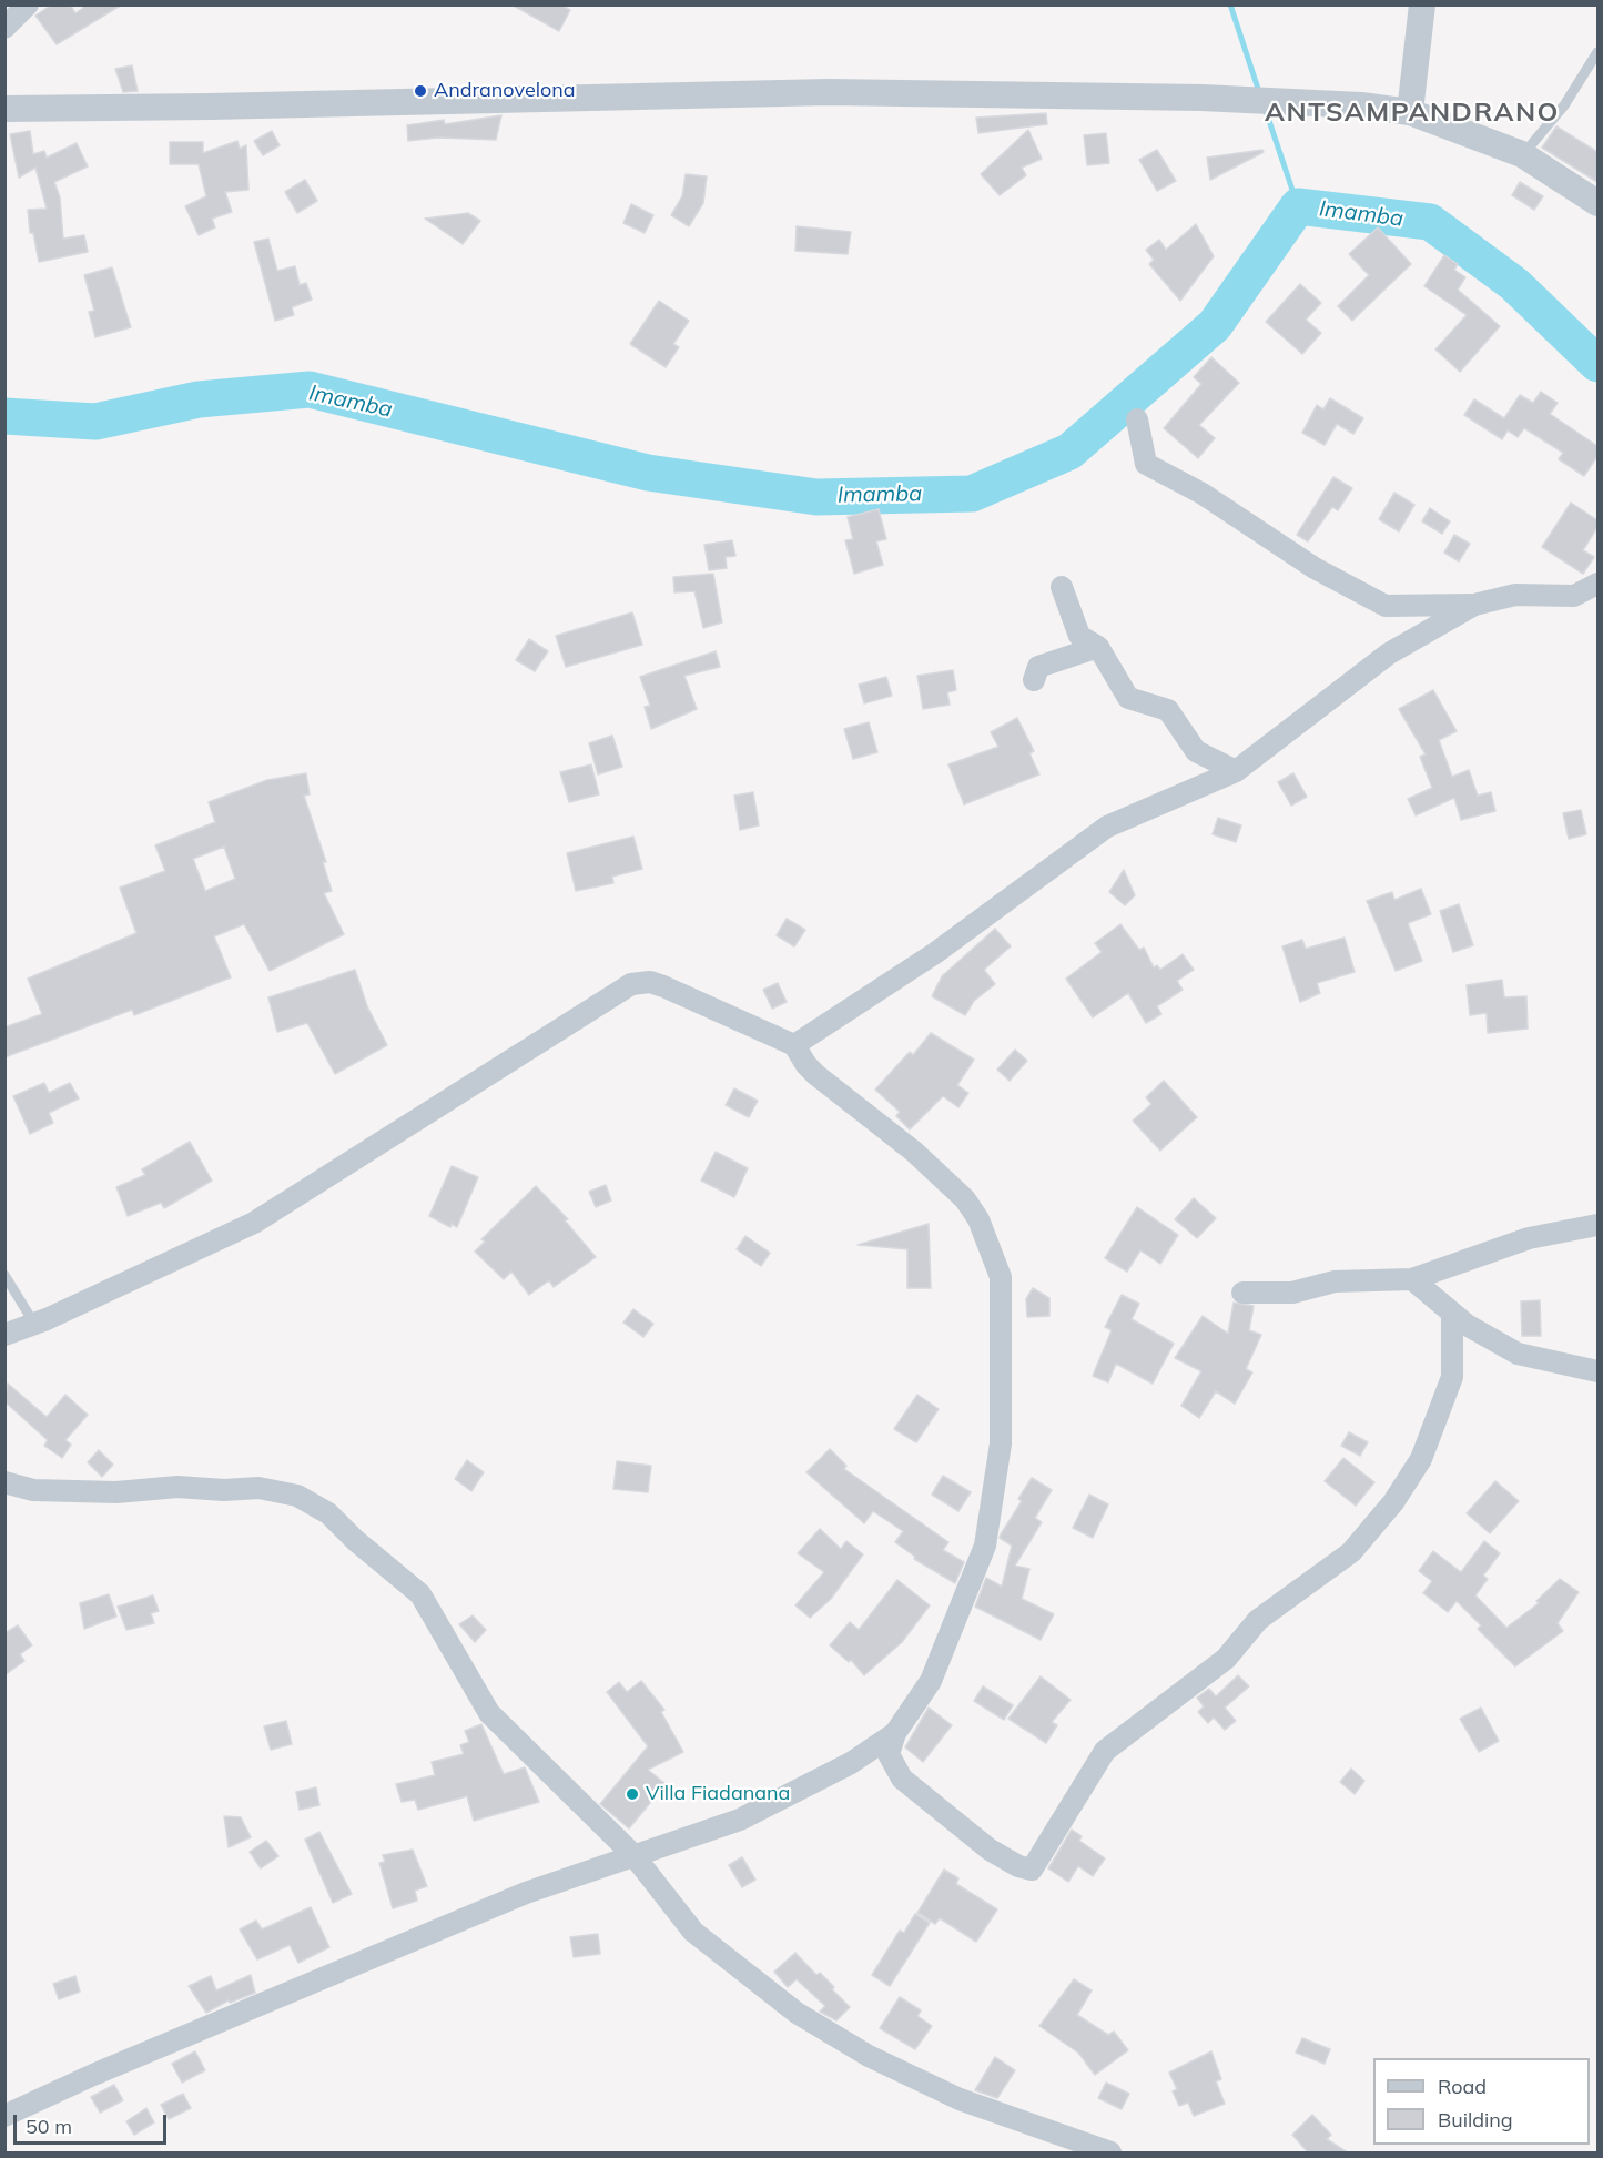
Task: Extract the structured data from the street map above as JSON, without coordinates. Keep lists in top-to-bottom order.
{
  "districts": ["ANTSAMPANDRANO"],
  "water": ["Imamba"],
  "places": ["Andranovelona", "Villa Fiadanana"],
  "legend": ["Road", "Building"],
  "scale_bar": "50 m"
}
